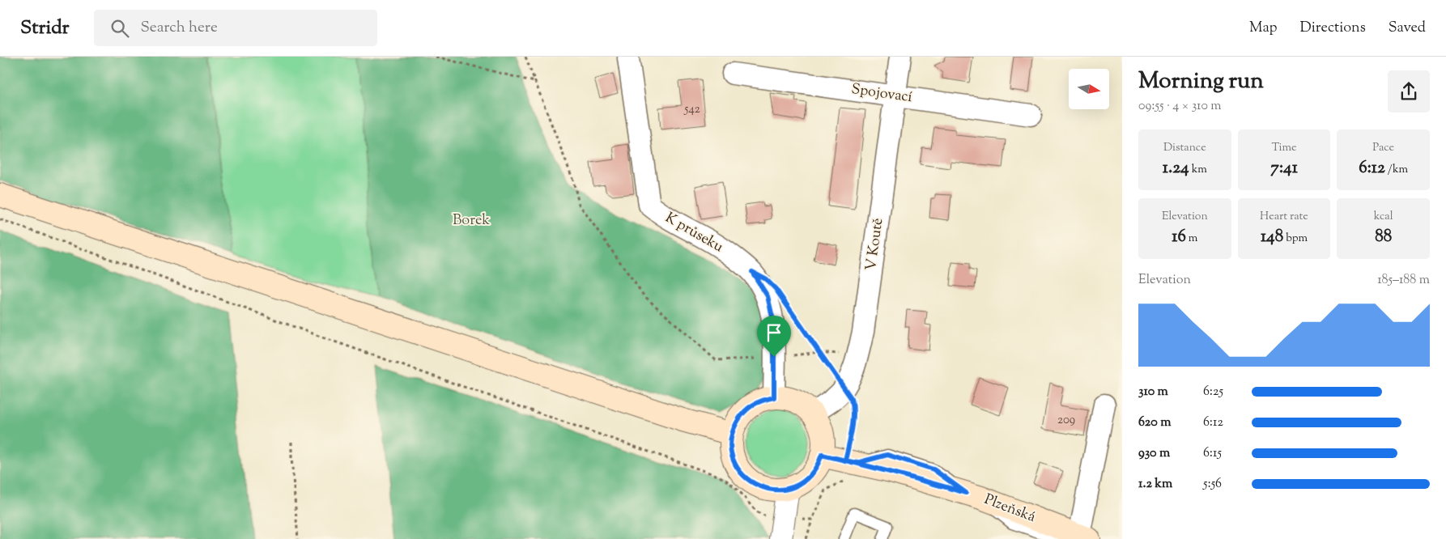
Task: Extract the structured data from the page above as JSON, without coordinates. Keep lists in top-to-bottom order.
{
  "streets": {
    "main road": ["Plzeňská"],
    "street": ["Spojovací", "K průseku", "V Koutě"]
  },
  "crossings": [
    ["Spojovací", "V Koutě"],
    ["K průseku", "V Koutě"],
    ["K průseku", "Plzeňská"],
    ["V Koutě", "Plzeňská"]
  ],
  "parks": ["Borek"],
  "house_numbers": ["542", "209"],
  "north": "right",
  "page": {
    "header": "Stridr",
    "search": "Search here",
    "nav": ["Map", "Directions", "Saved"],
    "heading": ["Morning run", "09:55 · 4 × 310 m"],
    "stats": [
      ["Distance", "1.24 km"],
      ["Time", "7:41"],
      ["Pace", "6:12 /km"],
      ["Elevation", "16 m"],
      ["Heart rate", "148 bpm"],
      ["kcal", "88"]
    ],
    "chart": ["Elevation", "185–188 m"],
    "list": [
      {
        "name": "310 m",
        "note": "6:25"
      },
      {
        "name": "620 m",
        "note": "6:12"
      },
      {
        "name": "930 m",
        "note": "6:15"
      },
      {
        "name": "1.2 km",
        "note": "5:56"
      }
    ]
  }
}
